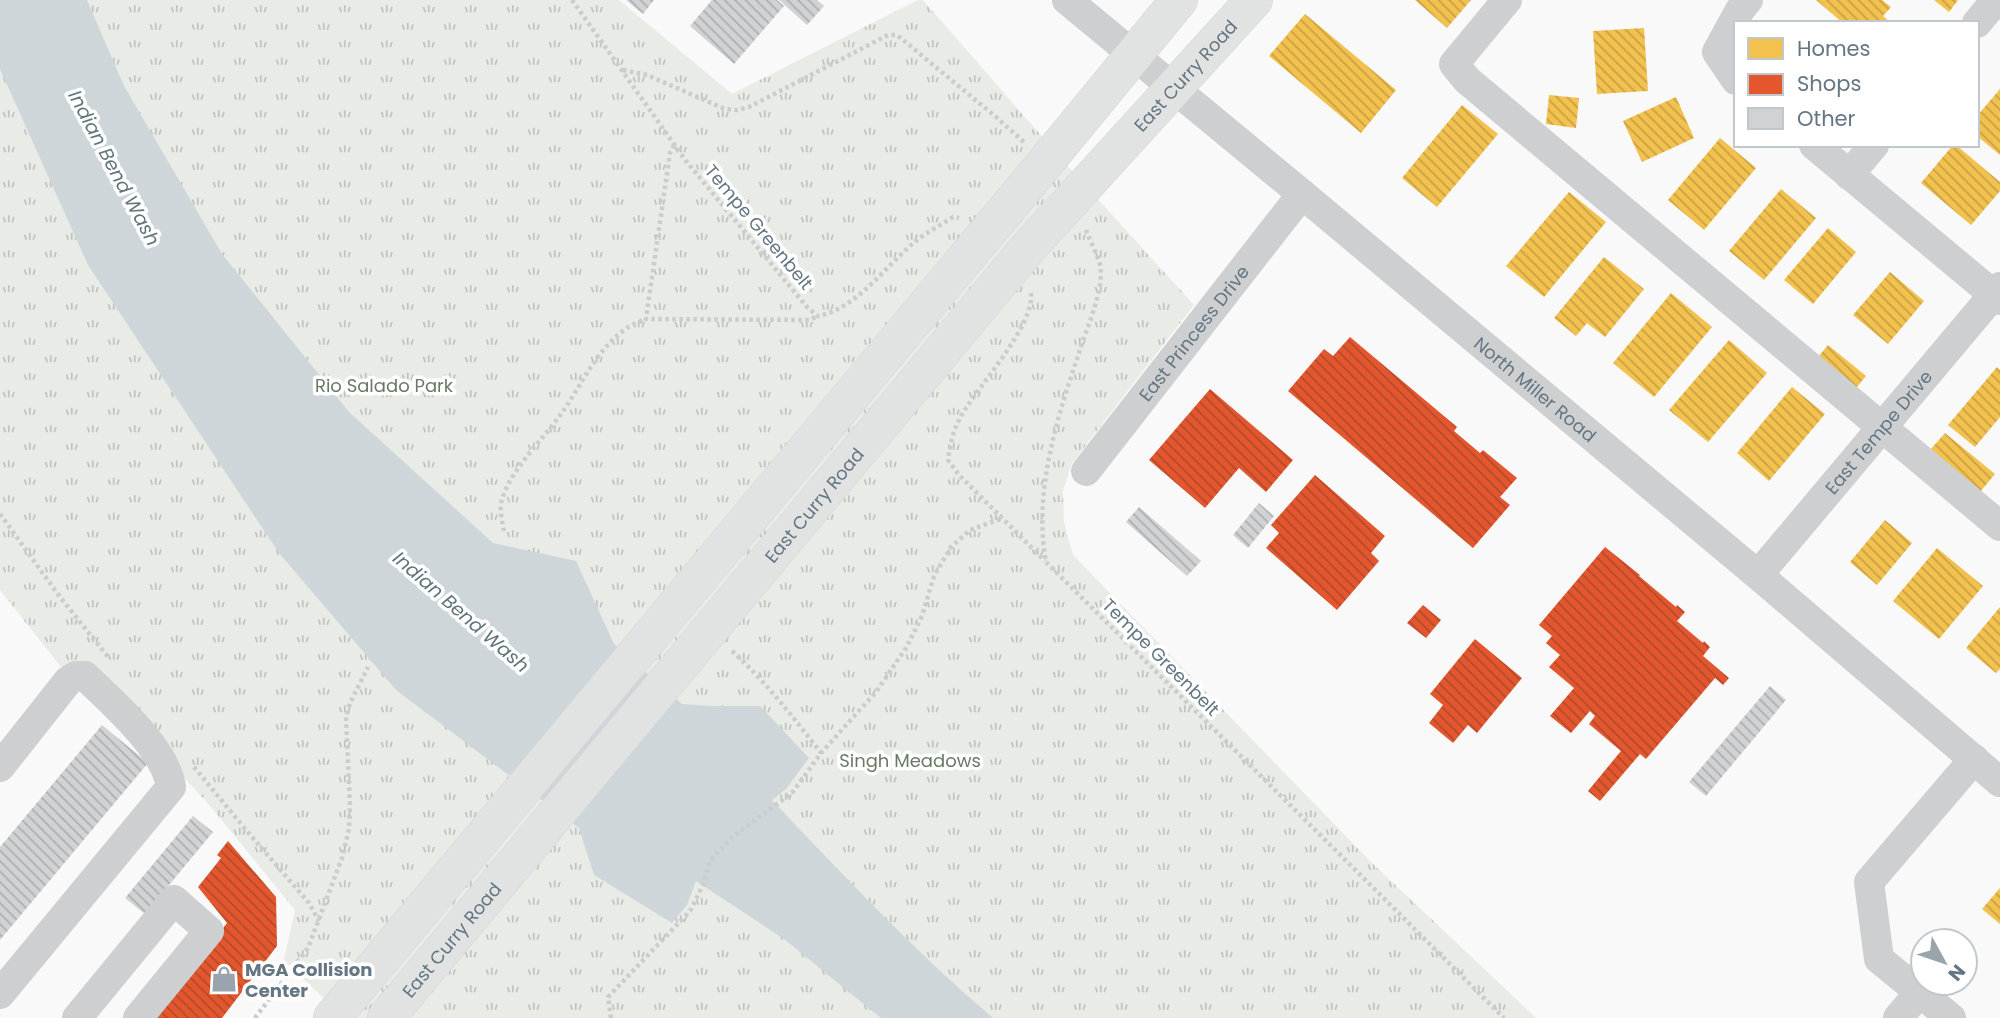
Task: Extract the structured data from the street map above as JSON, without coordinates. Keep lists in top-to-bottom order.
{
  "streets": {
    "main road": ["East Curry Road"],
    "street": ["East Princess Drive", "North Miller Road", "East Tempe Drive"],
    "path": ["Tempe Greenbelt"]
  },
  "crossings": [
    ["East Curry Road", "North Miller Road"],
    ["East Princess Drive", "North Miller Road"],
    ["North Miller Road", "East Tempe Drive"]
  ],
  "water": ["Indian Bend Wash"],
  "parks": ["Rio Salado Park", "Singh Meadows"],
  "places": {
    "shop": ["MGA Collision Center"]
  },
  "legend": ["Homes", "Shops", "Other"],
  "north": "bottom right"
}
